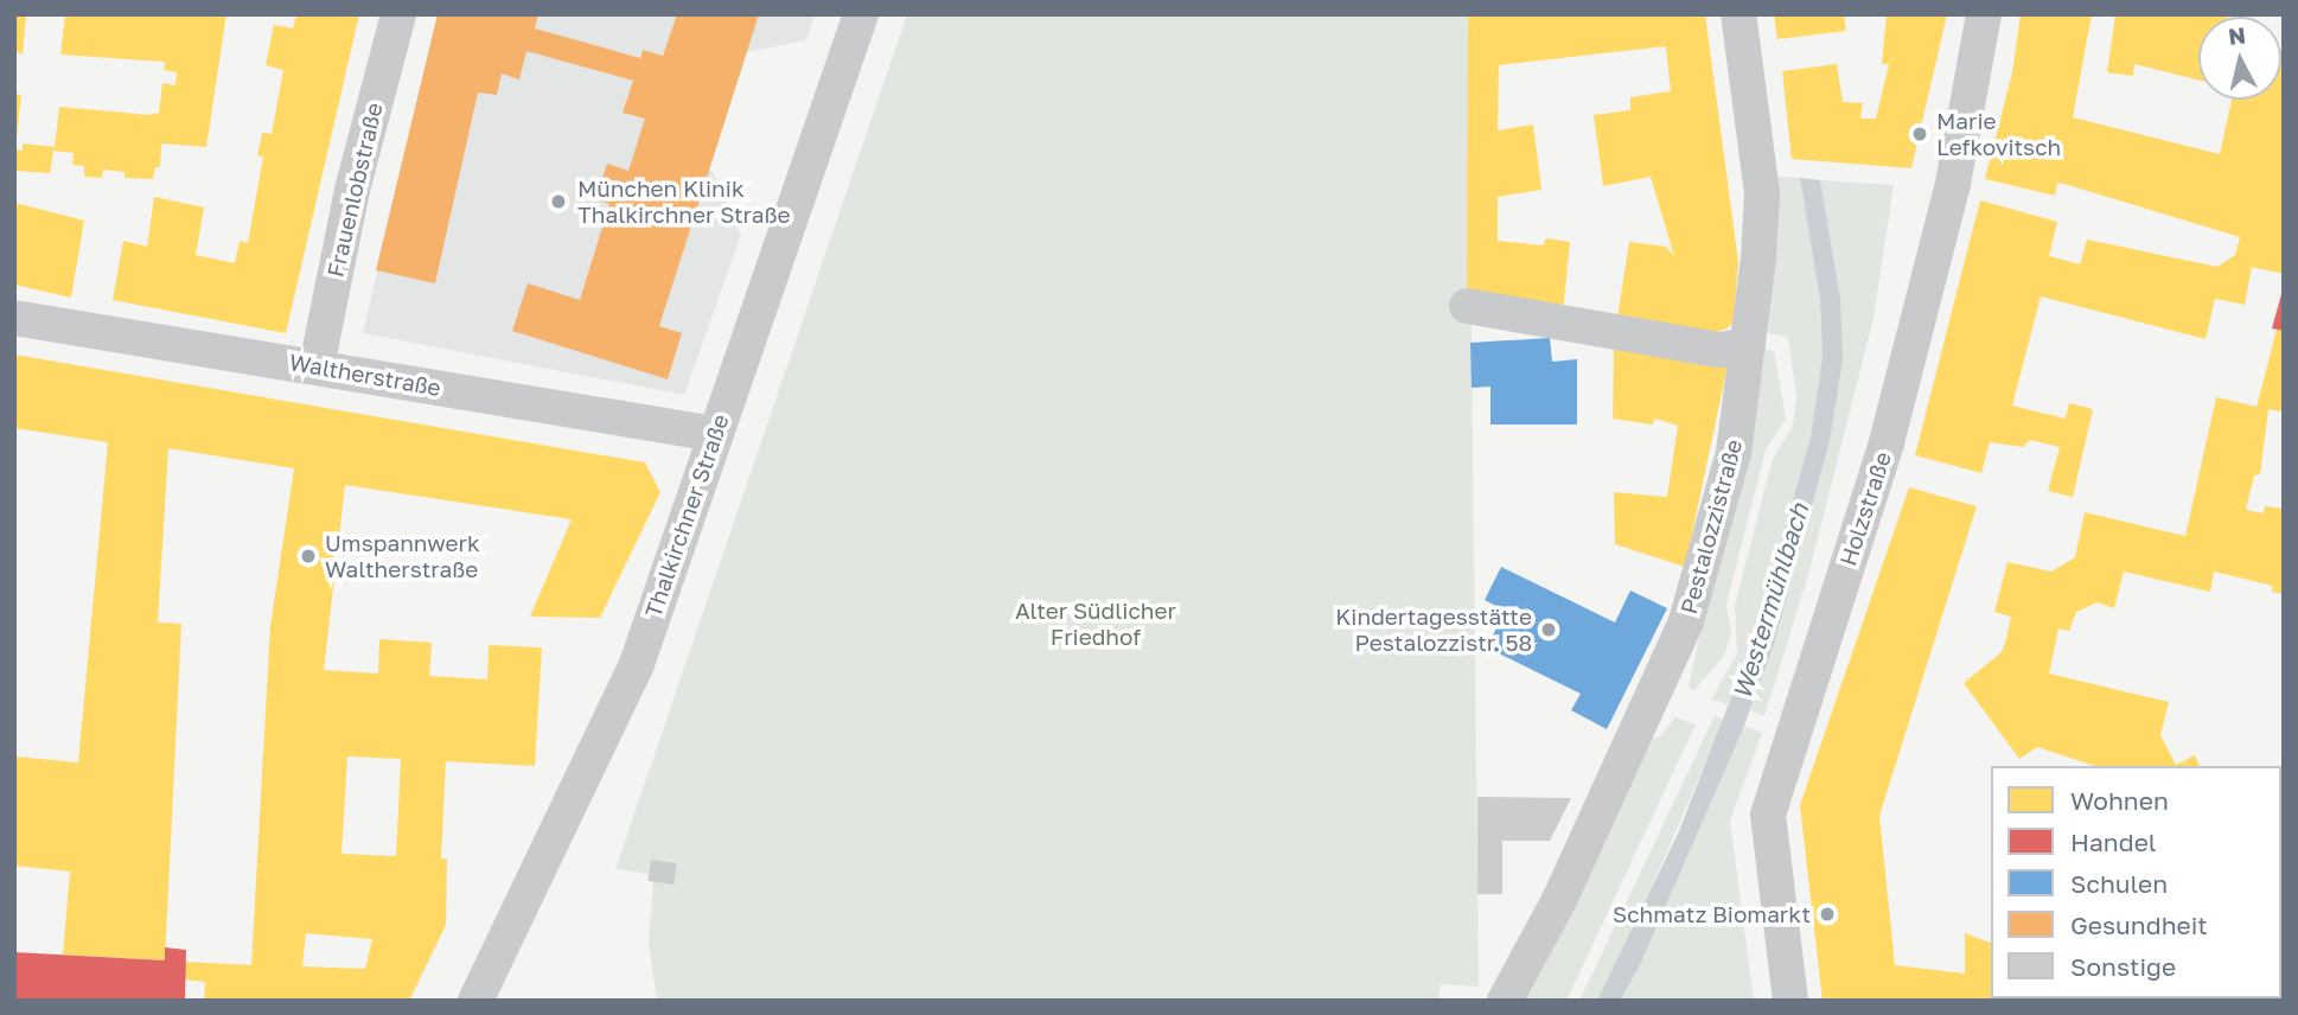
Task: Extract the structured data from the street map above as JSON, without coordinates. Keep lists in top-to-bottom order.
{
  "streets": {
    "street": [
      "Frauenlobstraße",
      "Waltherstraße",
      "Holzstraße",
      "Thalkirchner Straße",
      "Pestalozzistraße"
    ]
  },
  "crossings": [
    ["Frauenlobstraße", "Waltherstraße"],
    ["Waltherstraße", "Thalkirchner Straße"]
  ],
  "water": ["Westermühlbach"],
  "parks": ["Alter Südlicher Friedhof"],
  "places": [
    "Marie Lefkovitsch",
    "München Klinik Thalkirchner Straße",
    "Umspannwerk Waltherstraße",
    "Kindertagesstätte Pestalozzistr. 58",
    "Schmatz Biomarkt"
  ],
  "legend": [
    "Wohnen",
    "Handel",
    "Schulen",
    "Gesundheit",
    "Sonstige"
  ],
  "north": "top"
}
